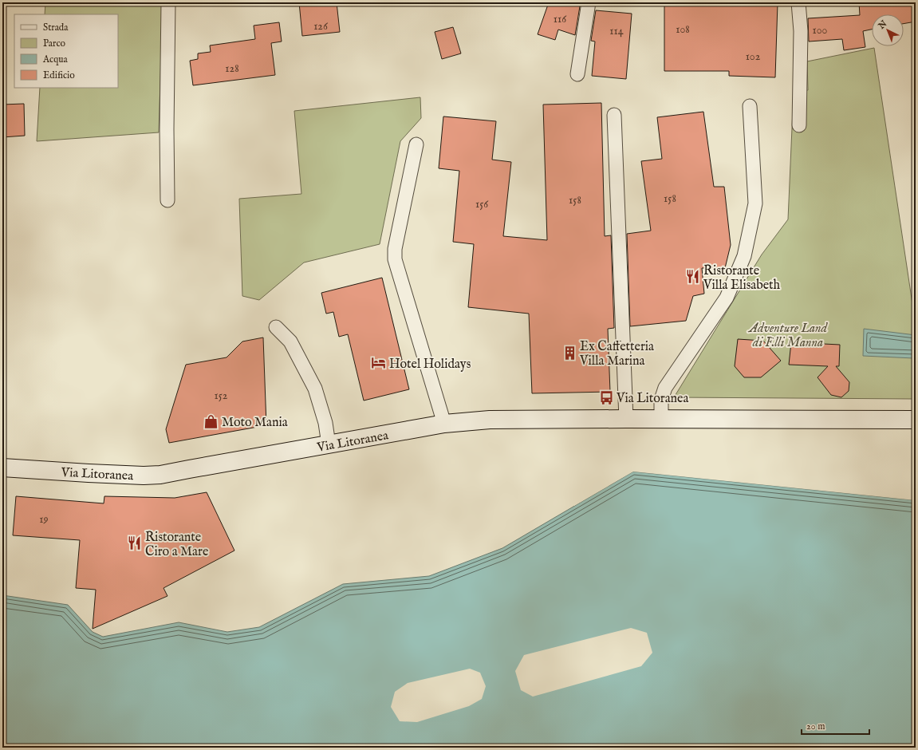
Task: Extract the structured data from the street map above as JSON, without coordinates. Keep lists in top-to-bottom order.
{
  "streets": {
    "street": ["Via Litoranea"]
  },
  "parks": ["Adventure Land di F.lli Manna"],
  "places": {
    "restaurant": ["Ristorante Villa Elisabeth", "Ristorante Ciro a Mare"],
    "building": ["Ex Caffetteria Villa Marina"],
    "hotel": ["Hotel Holidays"],
    "bus stop": ["Via Litoranea"],
    "shop": ["Moto Mania"]
  },
  "house_numbers": [
    "116",
    "126",
    "108",
    "100",
    "114",
    "102",
    "128",
    "158",
    "158",
    "156",
    "152",
    "19"
  ],
  "legend": [
    "Strada",
    "Parco",
    "Acqua",
    "Edificio"
  ],
  "scale_bar": "20 m",
  "north": "top left"
}
